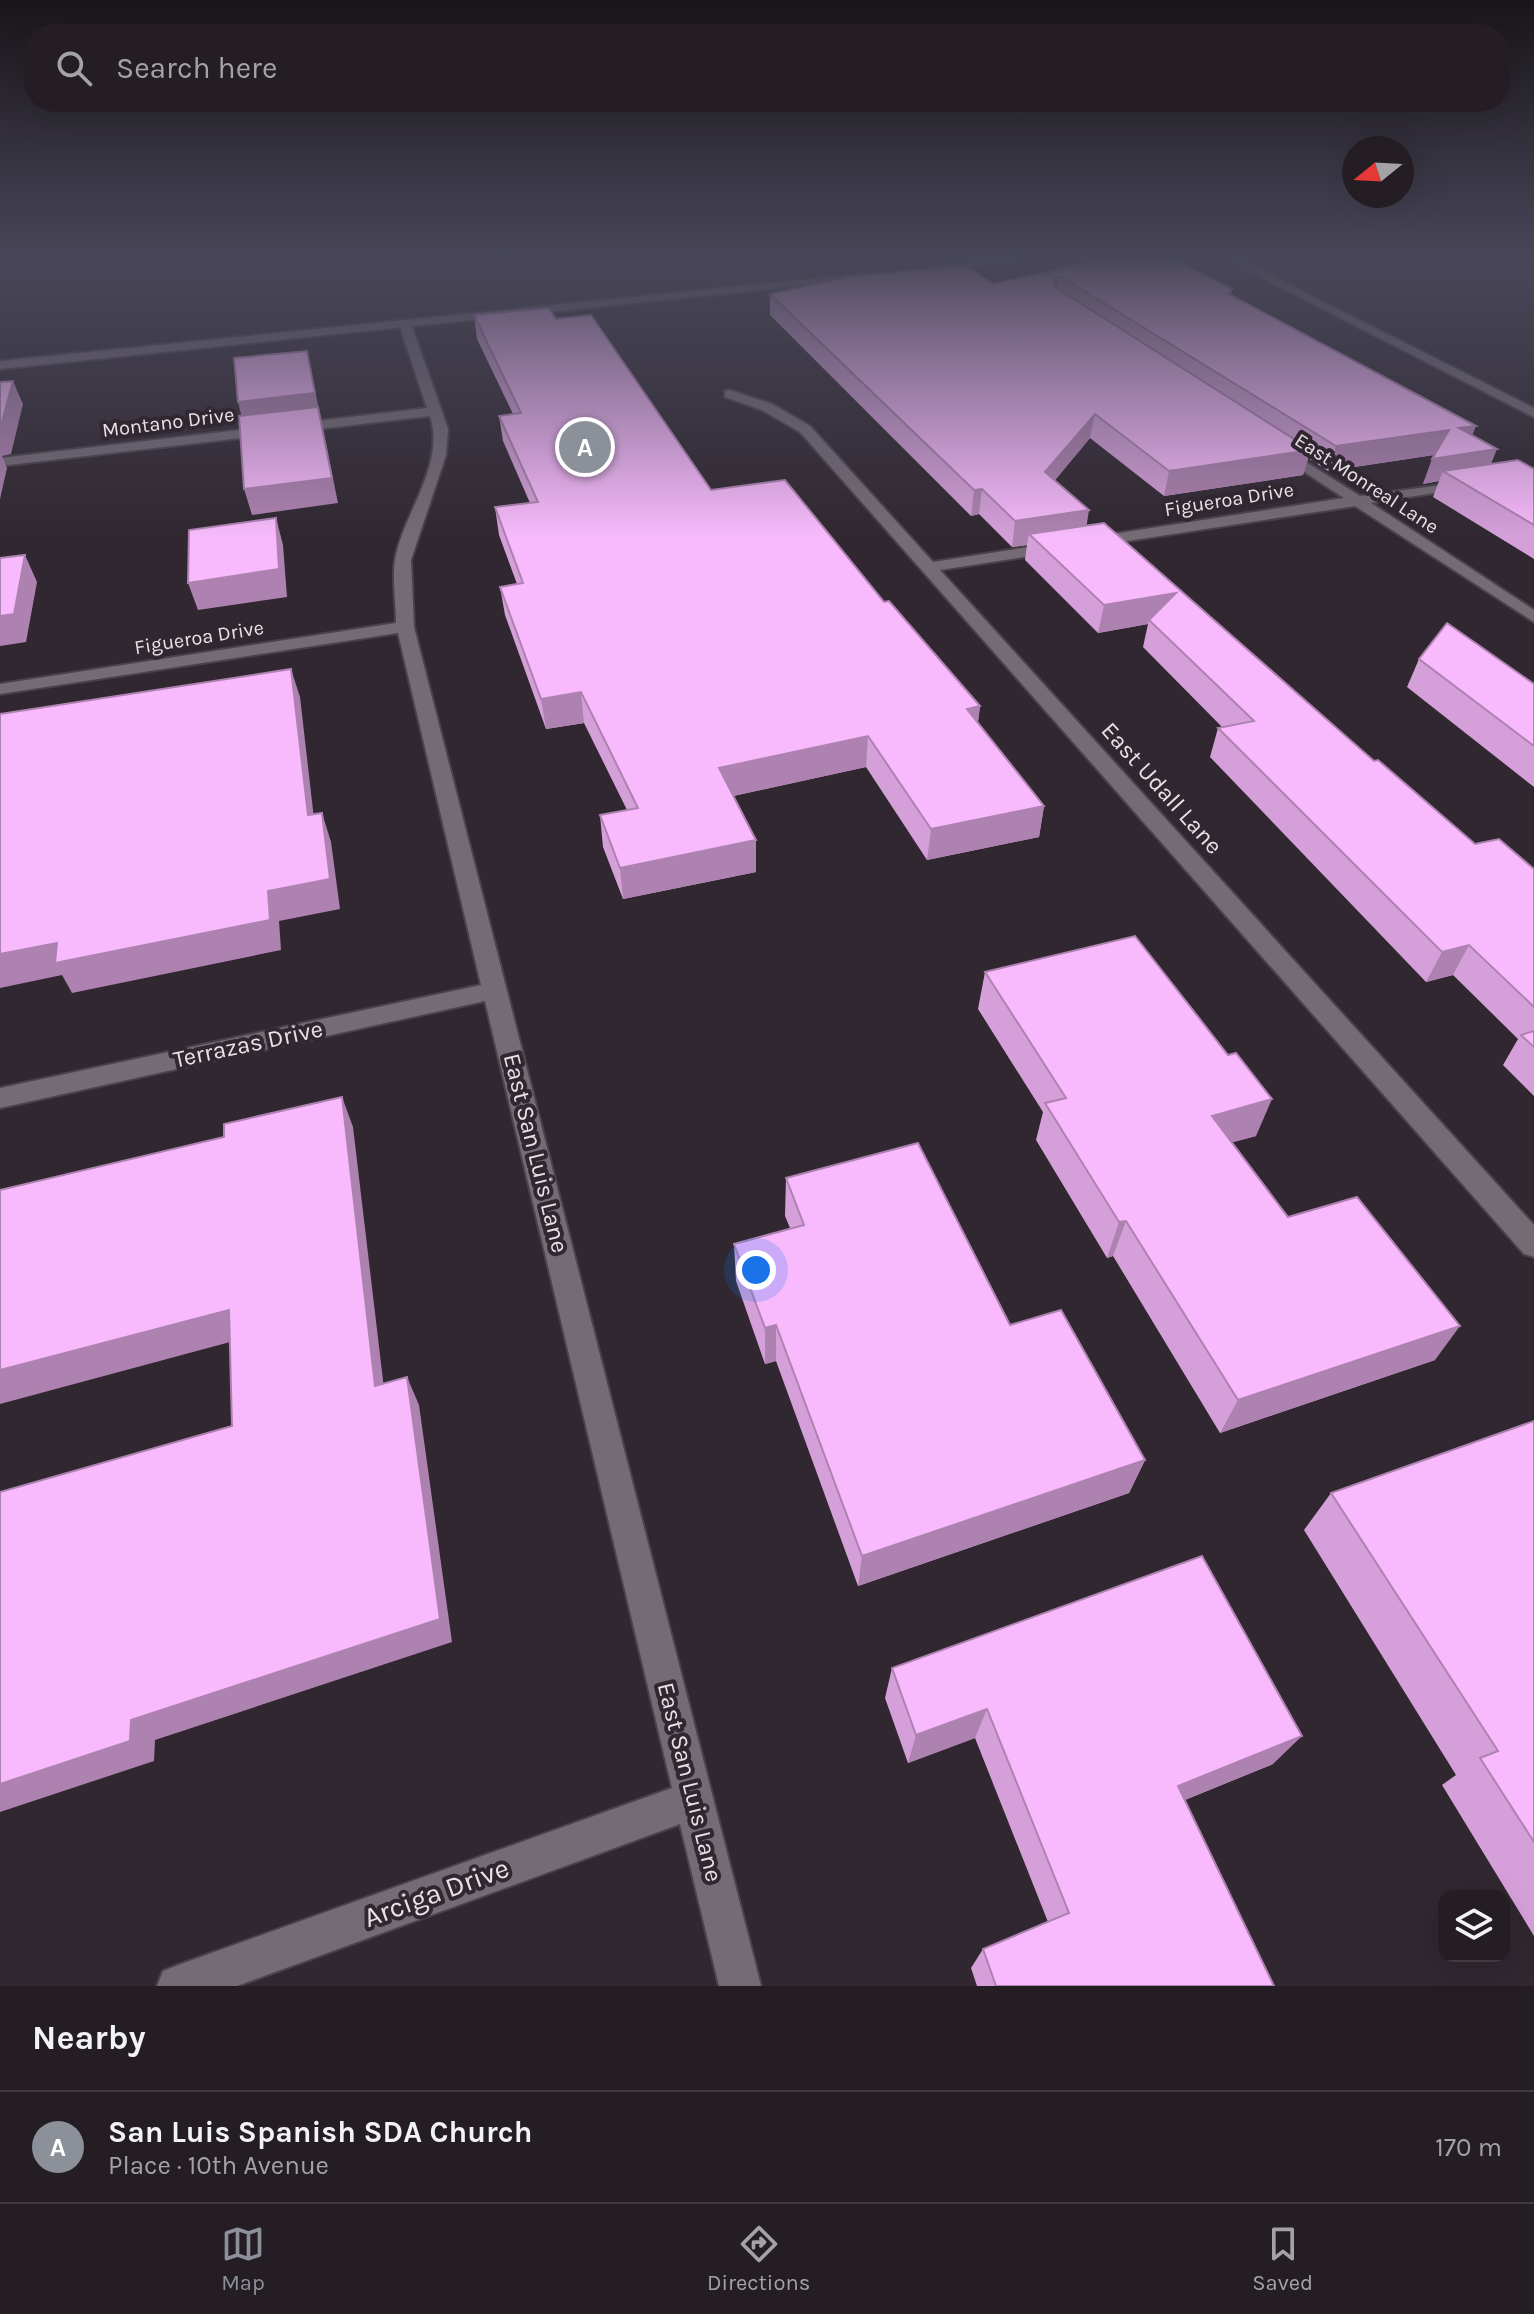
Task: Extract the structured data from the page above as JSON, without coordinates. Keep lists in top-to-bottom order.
{
  "streets": {
    "street": [
      "Montano Drive",
      "East Monreal Lane",
      "Figueroa Drive",
      "East Udall Lane",
      "Terrazas Drive",
      "East San Luis Lane",
      "Arciga Drive"
    ]
  },
  "crossings": [
    ["Montano Drive", "East San Luis Lane"],
    ["East Monreal Lane", "Figueroa Drive"],
    ["Figueroa Drive", "East Udall Lane"],
    ["Figueroa Drive", "East San Luis Lane"],
    ["Terrazas Drive", "East San Luis Lane"],
    ["East San Luis Lane", "Arciga Drive"]
  ],
  "north": "left",
  "page": {
    "search": "Search here",
    "pins": "A",
    "heading": "Nearby",
    "list": [
      {
        "mark": "A",
        "name": "San Luis Spanish SDA Church",
        "note": "Place · 10th Avenue",
        "value": "170 m"
      }
    ],
    "nav": ["Map", "Directions", "Saved"]
  }
}
